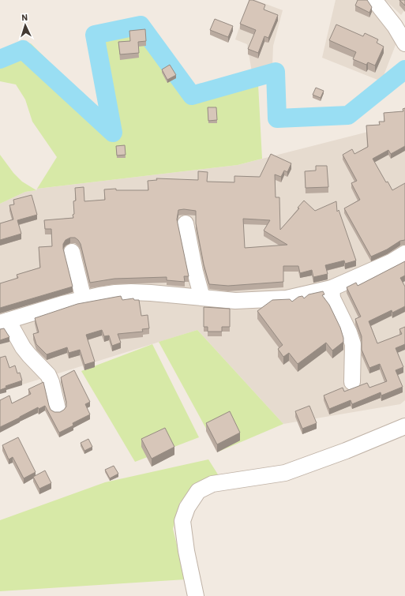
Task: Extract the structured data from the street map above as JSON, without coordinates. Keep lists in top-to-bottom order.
{
  "north": "top"
}
